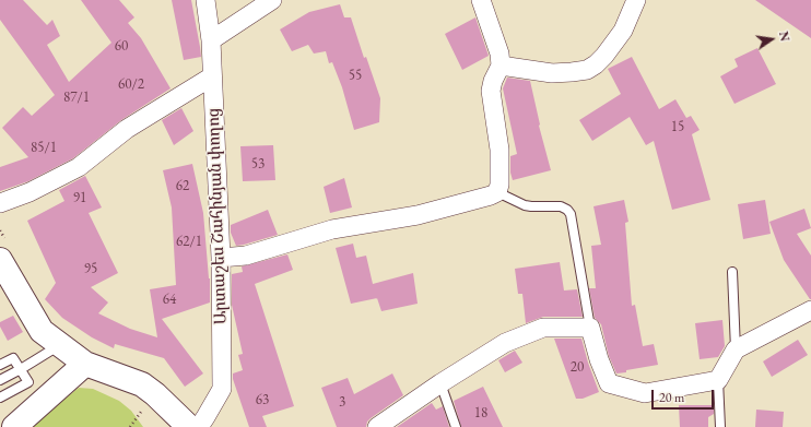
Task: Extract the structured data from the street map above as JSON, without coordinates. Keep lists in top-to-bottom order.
{
  "streets": {
    "street": ["Արտաշես Շահինյան փողոց"]
  },
  "house_numbers": [
    "60",
    "55",
    "60/2",
    "87/1",
    "15",
    "85/1",
    "53",
    "62",
    "91",
    "62/1",
    "95",
    "64",
    "20",
    "63",
    "3",
    "18"
  ],
  "scale_bar": "20 m",
  "north": "right"
}
